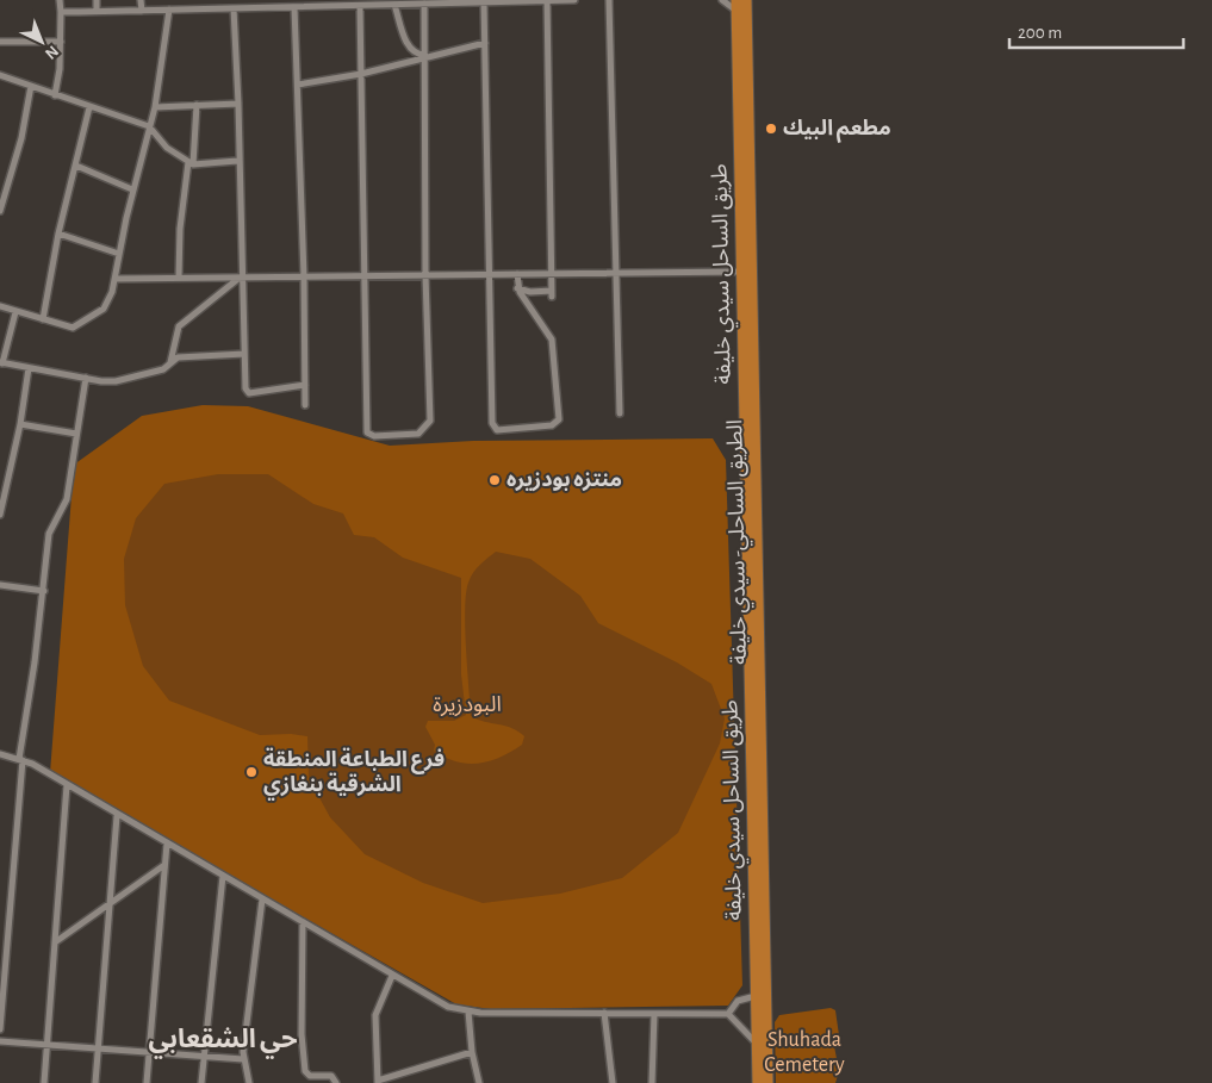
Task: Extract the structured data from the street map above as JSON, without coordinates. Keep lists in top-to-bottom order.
{
  "streets": {
    "highway": ["طريق الساحل سيدي خليفة", "الطريق الساحلي- سيدي خليفة"]
  },
  "crossings": [
    ["طريق الساحل سيدي خليفة", "الطريق الساحلي- سيدي خليفة"]
  ],
  "districts": ["حي الشقعابي"],
  "parks": ["البودزيرة", "Shuhada Cemetery"],
  "places": ["مطعم البيك", "منتزه بودزيره", "فرع الطباعة المنطقة الشرقية بنغازي"],
  "scale_bar": "200 m",
  "north": "bottom right"
}
